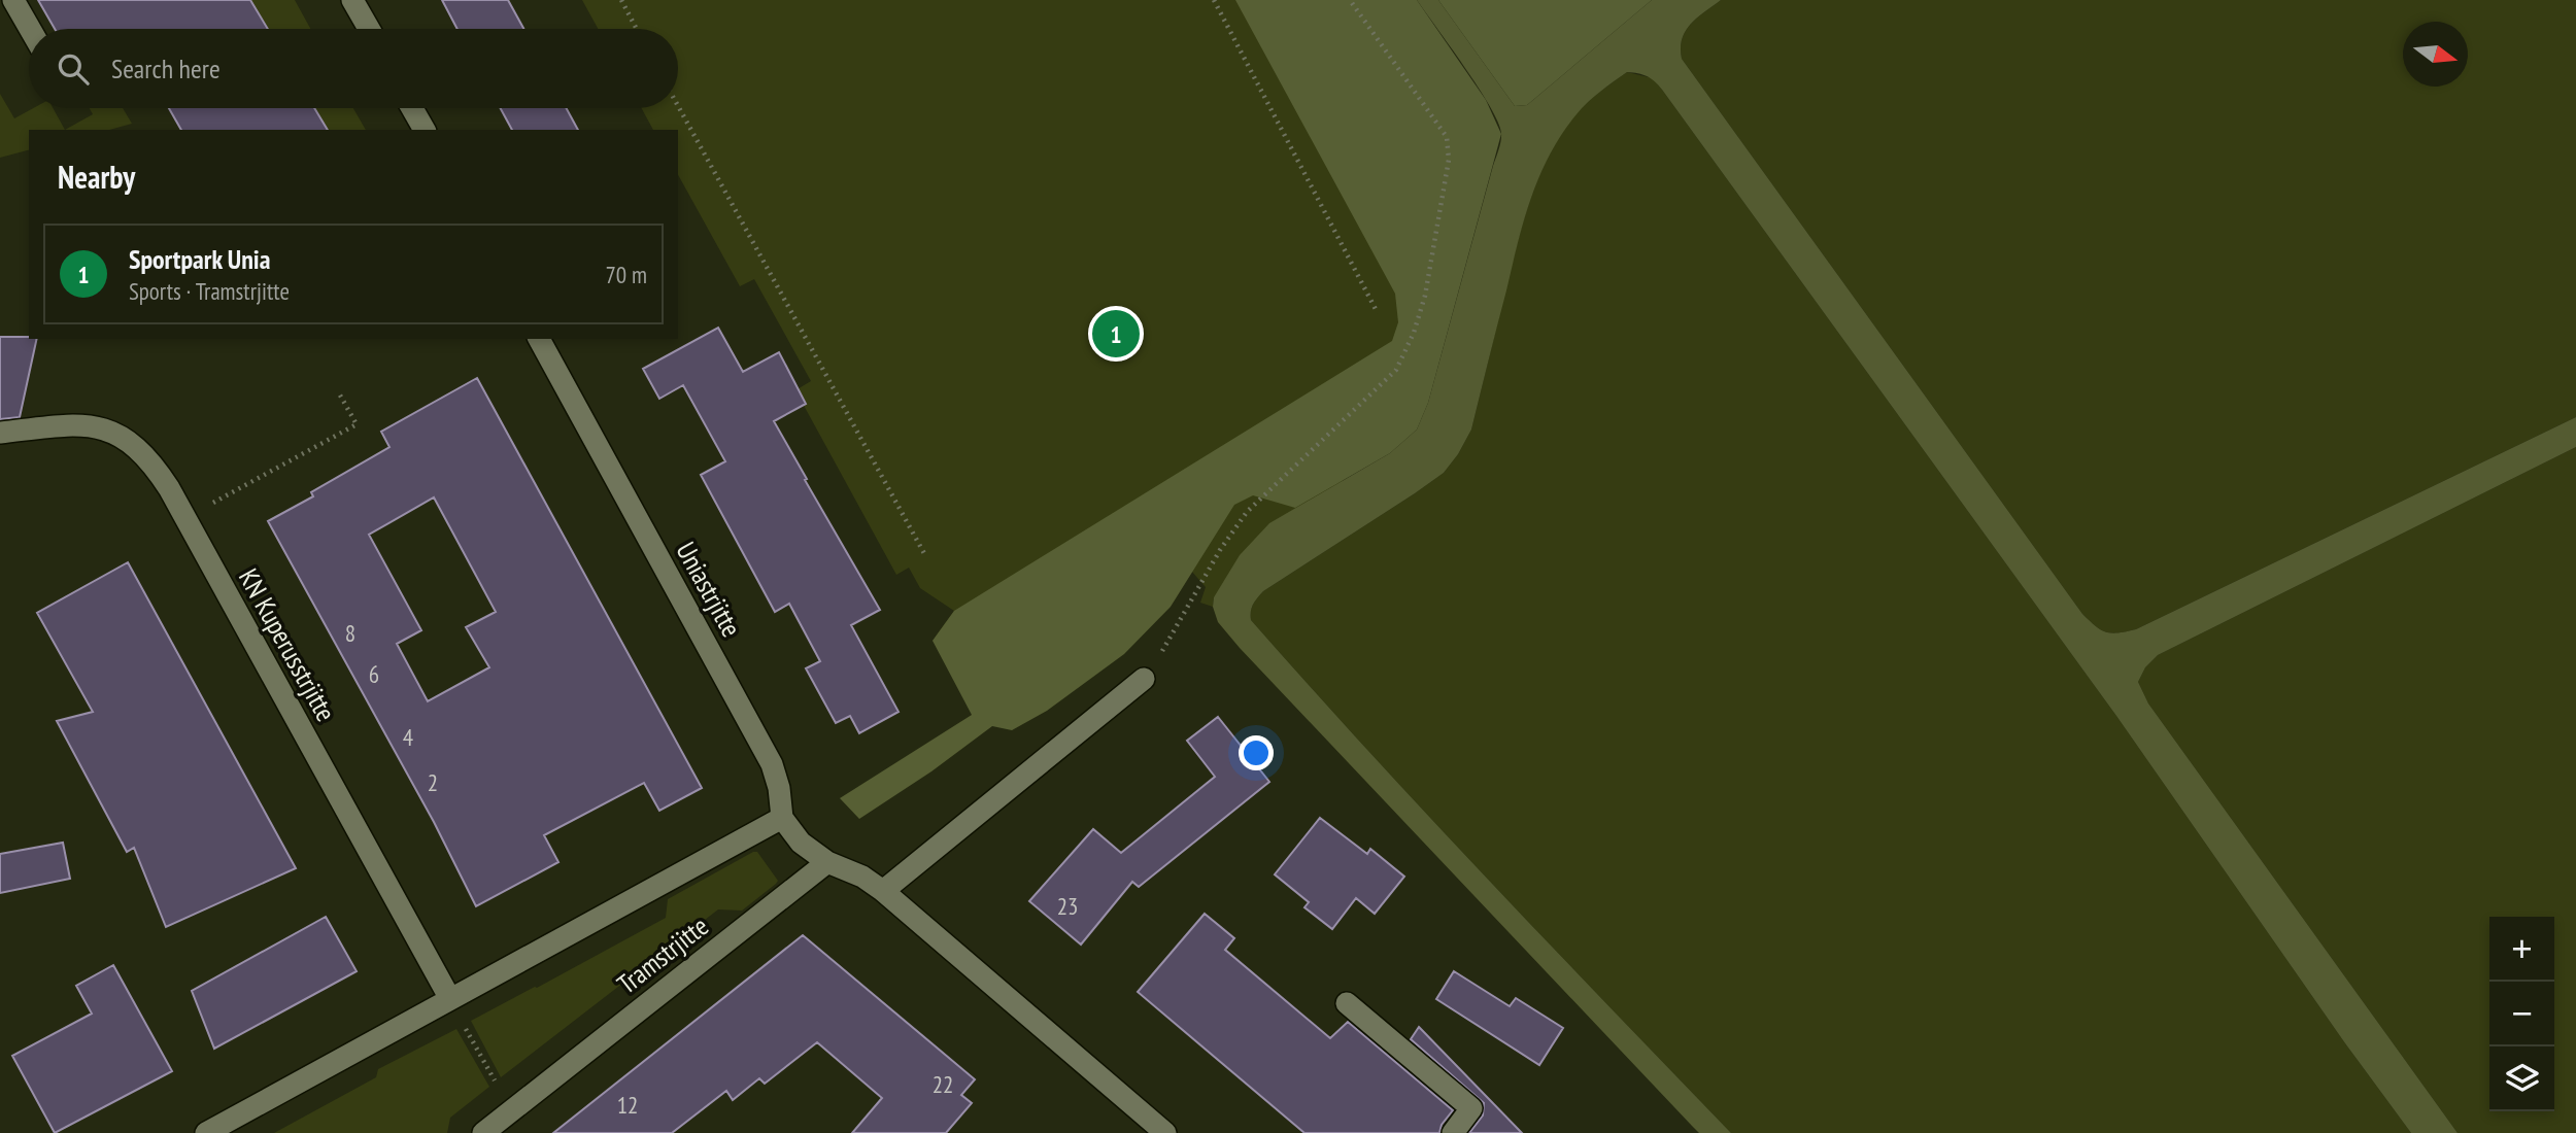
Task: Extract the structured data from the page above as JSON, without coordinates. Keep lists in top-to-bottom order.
{
  "streets": {
    "street": ["Uniastrjitte", "KN Kuperusstrjitte", "Tramstrjitte"]
  },
  "house_numbers": [
    "8",
    "6",
    "4",
    "2",
    "23",
    "22",
    "12"
  ],
  "north": "right",
  "page": {
    "search": "Search here",
    "heading": "Nearby",
    "list": [
      {
        "mark": "1",
        "name": "Sportpark Unia",
        "note": "Sports · Tramstrjitte",
        "value": "70 m"
      }
    ],
    "pins": "1",
    "map_buttons": ["+", "−"]
  }
}
